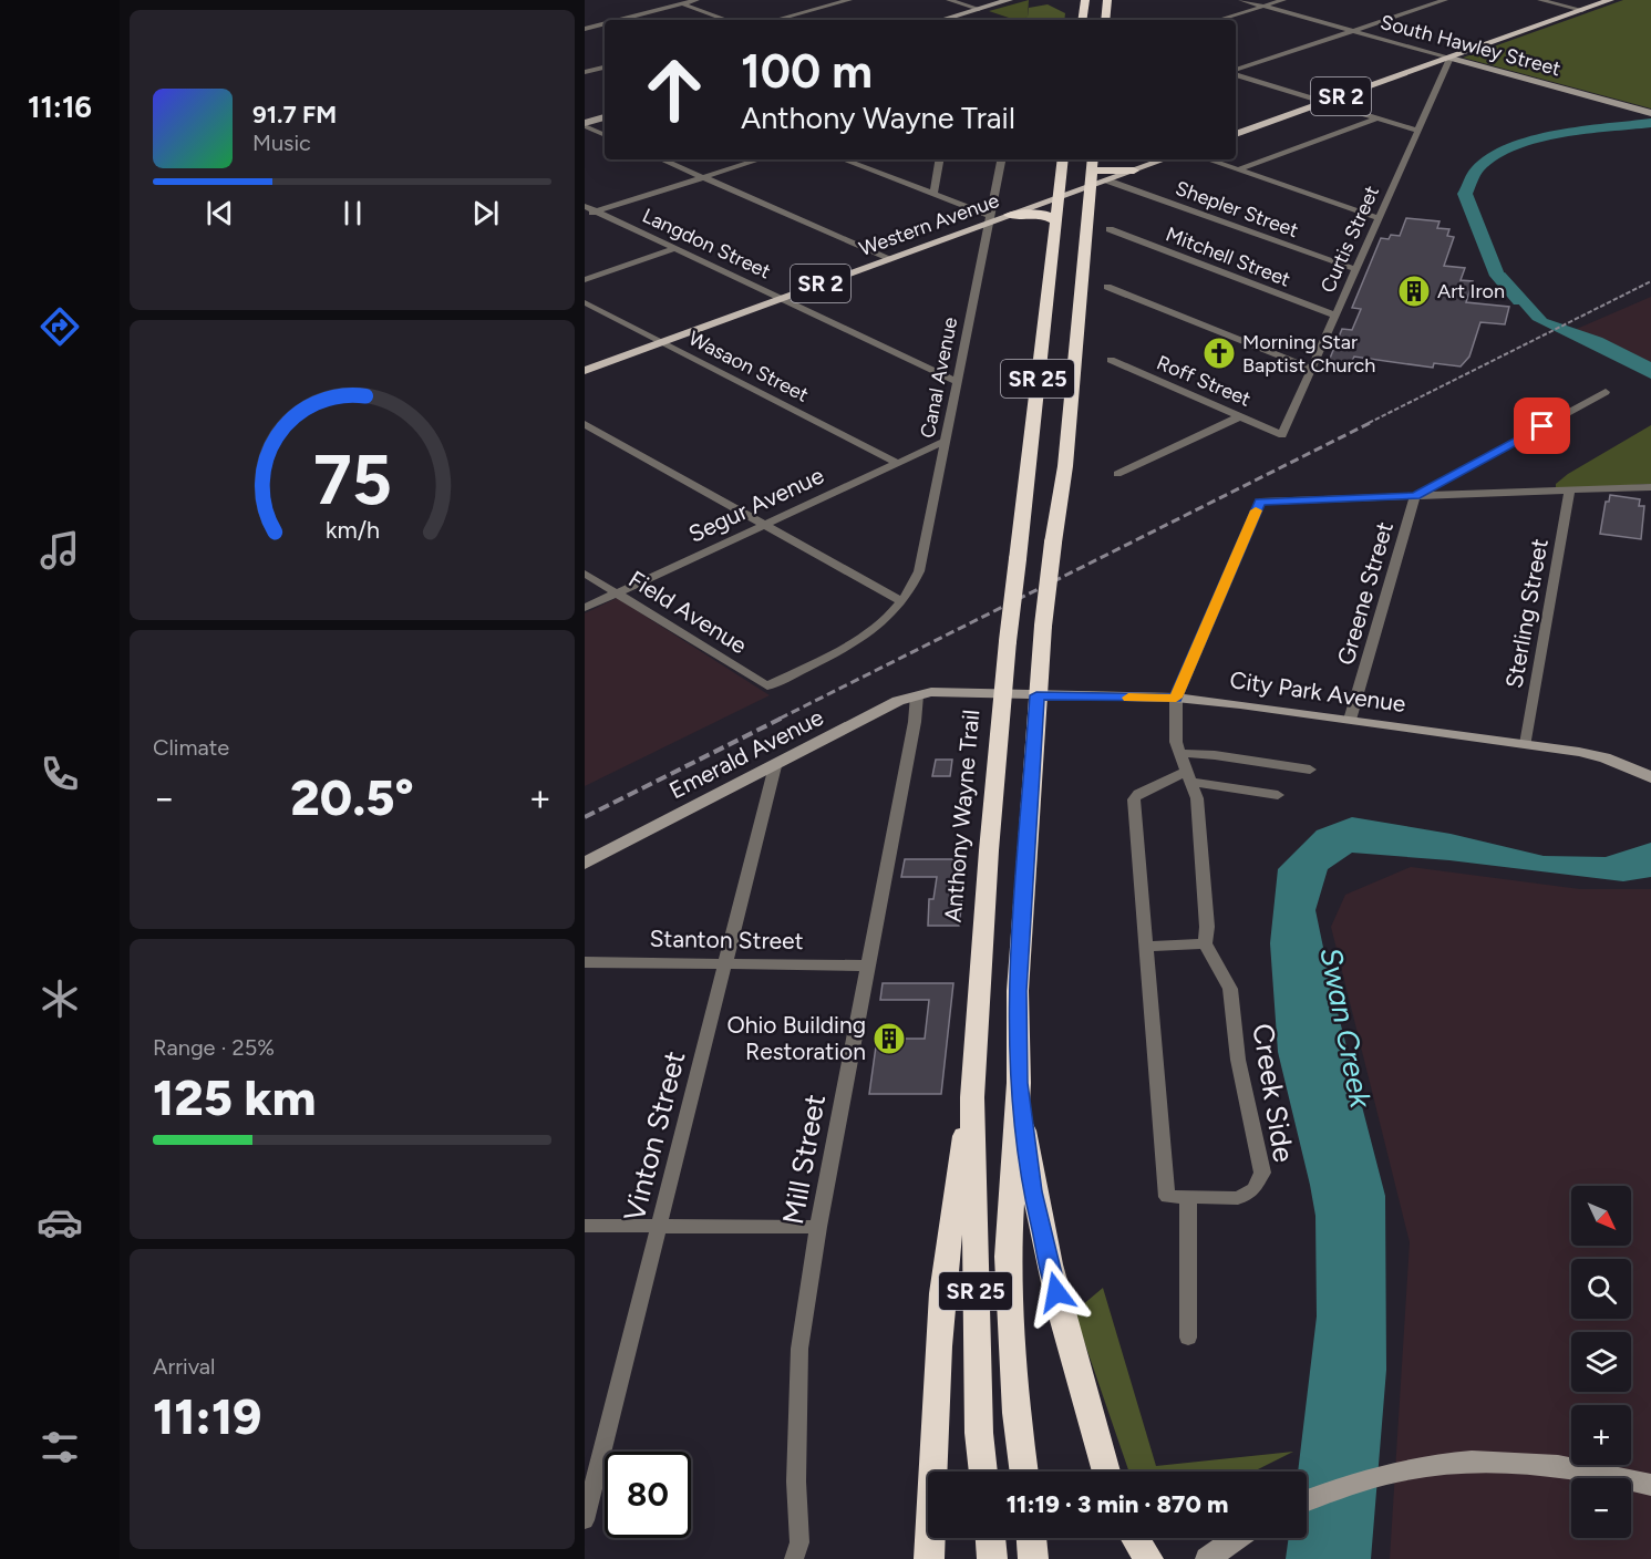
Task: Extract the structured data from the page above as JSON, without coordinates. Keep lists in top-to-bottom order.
{
  "streets": {
    "highway": ["SR 25", "Anthony Wayne Trail"],
    "main road": ["SR 2", "Western Avenue"],
    "street": [
      "South Hawley Street",
      "Shepler Street",
      "Curtis Street",
      "Langdon Street",
      "Mitchell Street",
      "Wasaon Street",
      "Canal Avenue",
      "Roff Street",
      "Segur Avenue",
      "Greene Street",
      "Field Avenue",
      "Sterling Street",
      "City Park Avenue",
      "Emerald Avenue",
      "Stanton Street",
      "Creek Side",
      "Vinton Street",
      "Mill Street"
    ]
  },
  "crossings": [
    ["South Hawley Street", "SR 2"],
    ["South Hawley Street", "Curtis Street"],
    ["SR 2", "Curtis Street"],
    ["Shepler Street", "Western Avenue"],
    ["Shepler Street", "Curtis Street"],
    ["Western Avenue", "Langdon Street"],
    ["Western Avenue", "Wasaon Street"],
    ["Western Avenue", "Canal Avenue"],
    ["Western Avenue", "SR 25"],
    ["Western Avenue", "Anthony Wayne Trail"],
    ["Curtis Street", "Mitchell Street"],
    ["Curtis Street", "Roff Street"],
    ["Langdon Street", "Canal Avenue"],
    ["Wasaon Street", "Segur Avenue"],
    ["Canal Avenue", "Segur Avenue"],
    ["Canal Avenue", "Field Avenue"],
    ["SR 25", "City Park Avenue"],
    ["Segur Avenue", "Field Avenue"],
    ["Greene Street", "City Park Avenue"],
    ["Sterling Street", "City Park Avenue"],
    ["City Park Avenue", "Emerald Avenue"],
    ["City Park Avenue", "Anthony Wayne Trail"],
    ["City Park Avenue", "Mill Street"],
    ["Emerald Avenue", "Vinton Street"],
    ["Emerald Avenue", "Mill Street"],
    ["Stanton Street", "Vinton Street"],
    ["Stanton Street", "Mill Street"]
  ],
  "water": ["Swan Creek"],
  "places": {
    "building": ["Art Iron", "Ohio Building Restoration"],
    "church": ["Morning Star Baptist Church"]
  },
  "north": "bottom right",
  "page": {
    "tabs": "11:16",
    "turn": ["100 m", "Anthony Wayne Trail"],
    "song": ["91.7 FM", "Music"],
    "tile": [
      "Climate",
      ["Range · 25%", "125 km"],
      ["Arrival", "11:19"]
    ],
    "heat": ["−", "20.5°", "+"],
    "map_buttons": ["+", "−"],
    "limit": "80",
    "trip": "11:19 · 3 min · 870 m",
    "gauge": ["75", "km/h"]
  }
}
